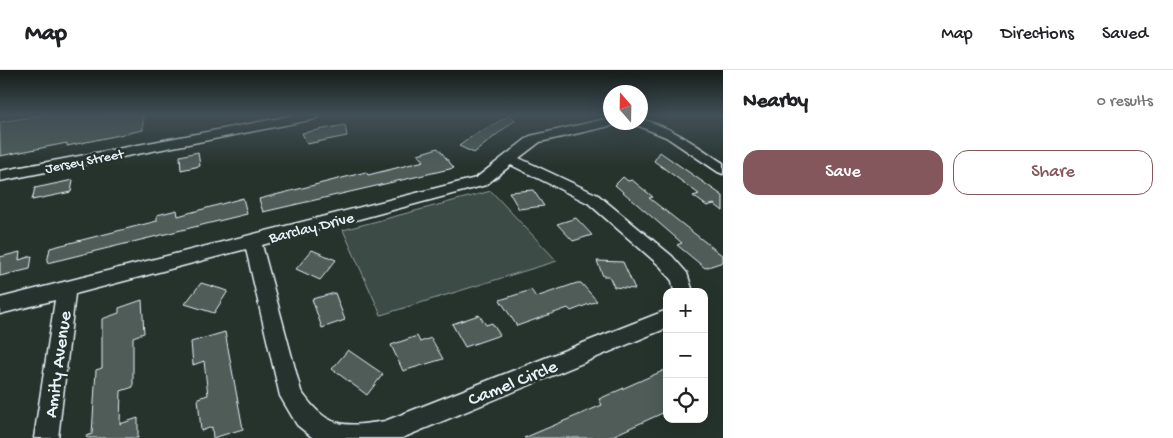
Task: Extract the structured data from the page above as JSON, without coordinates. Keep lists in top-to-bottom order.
{
  "streets": {
    "street": [
      "Jersey Street",
      "Barclay Drive",
      "Amity Avenue",
      "Camel Circle"
    ]
  },
  "crossings": [
    ["Barclay Drive", "Amity Avenue"],
    ["Barclay Drive", "Camel Circle"]
  ],
  "north": "top",
  "page": {
    "header": "Map",
    "nav": ["Map", "Directions", "Saved"],
    "heading": ["Nearby", "0 results"],
    "buttons": ["Save", "Share"],
    "map_buttons": ["+", "−"]
  }
}
